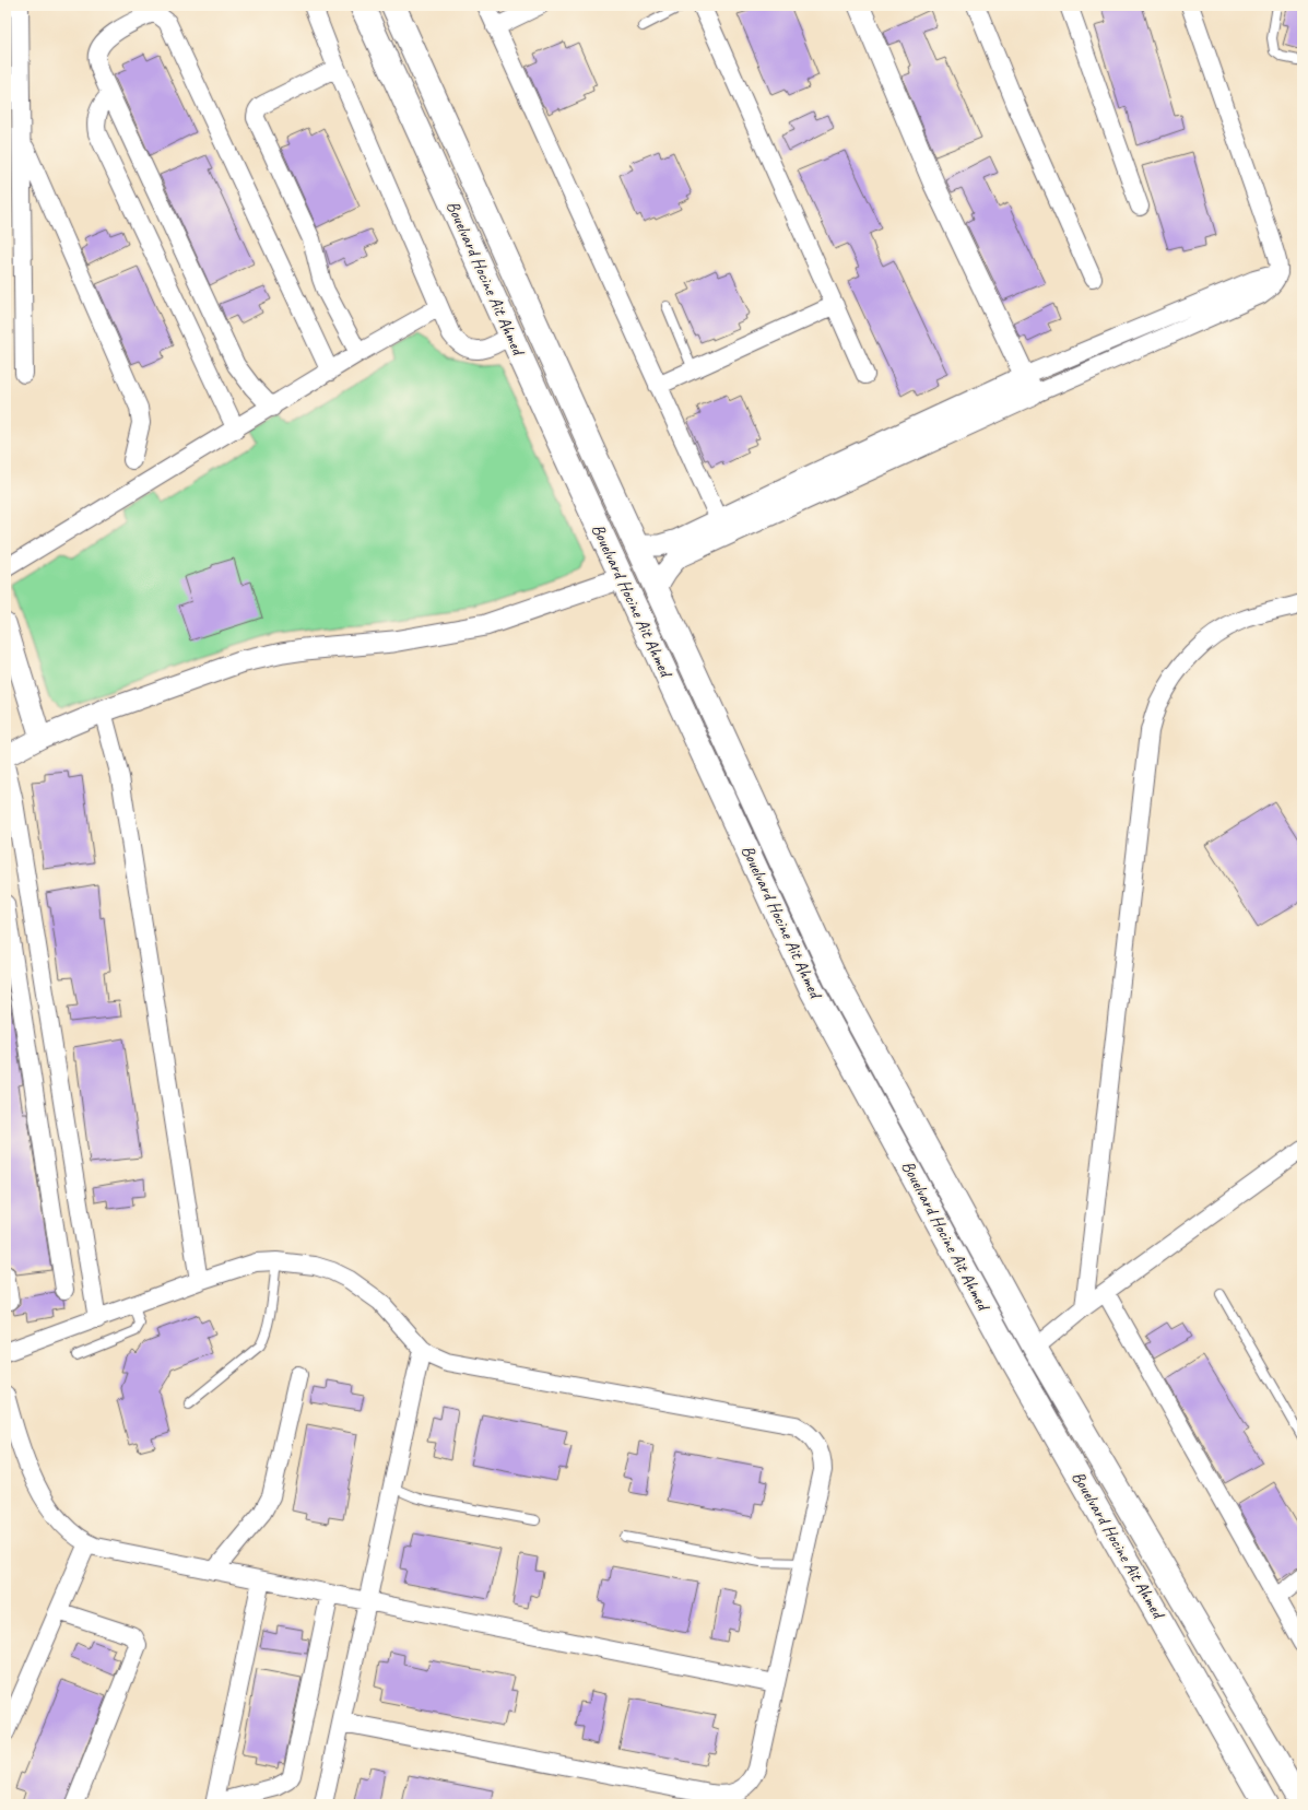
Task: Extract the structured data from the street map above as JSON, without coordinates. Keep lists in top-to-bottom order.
{
  "streets": {
    "main road": ["Bouelvard Hocine Ait Ahmed"]
  }
}
